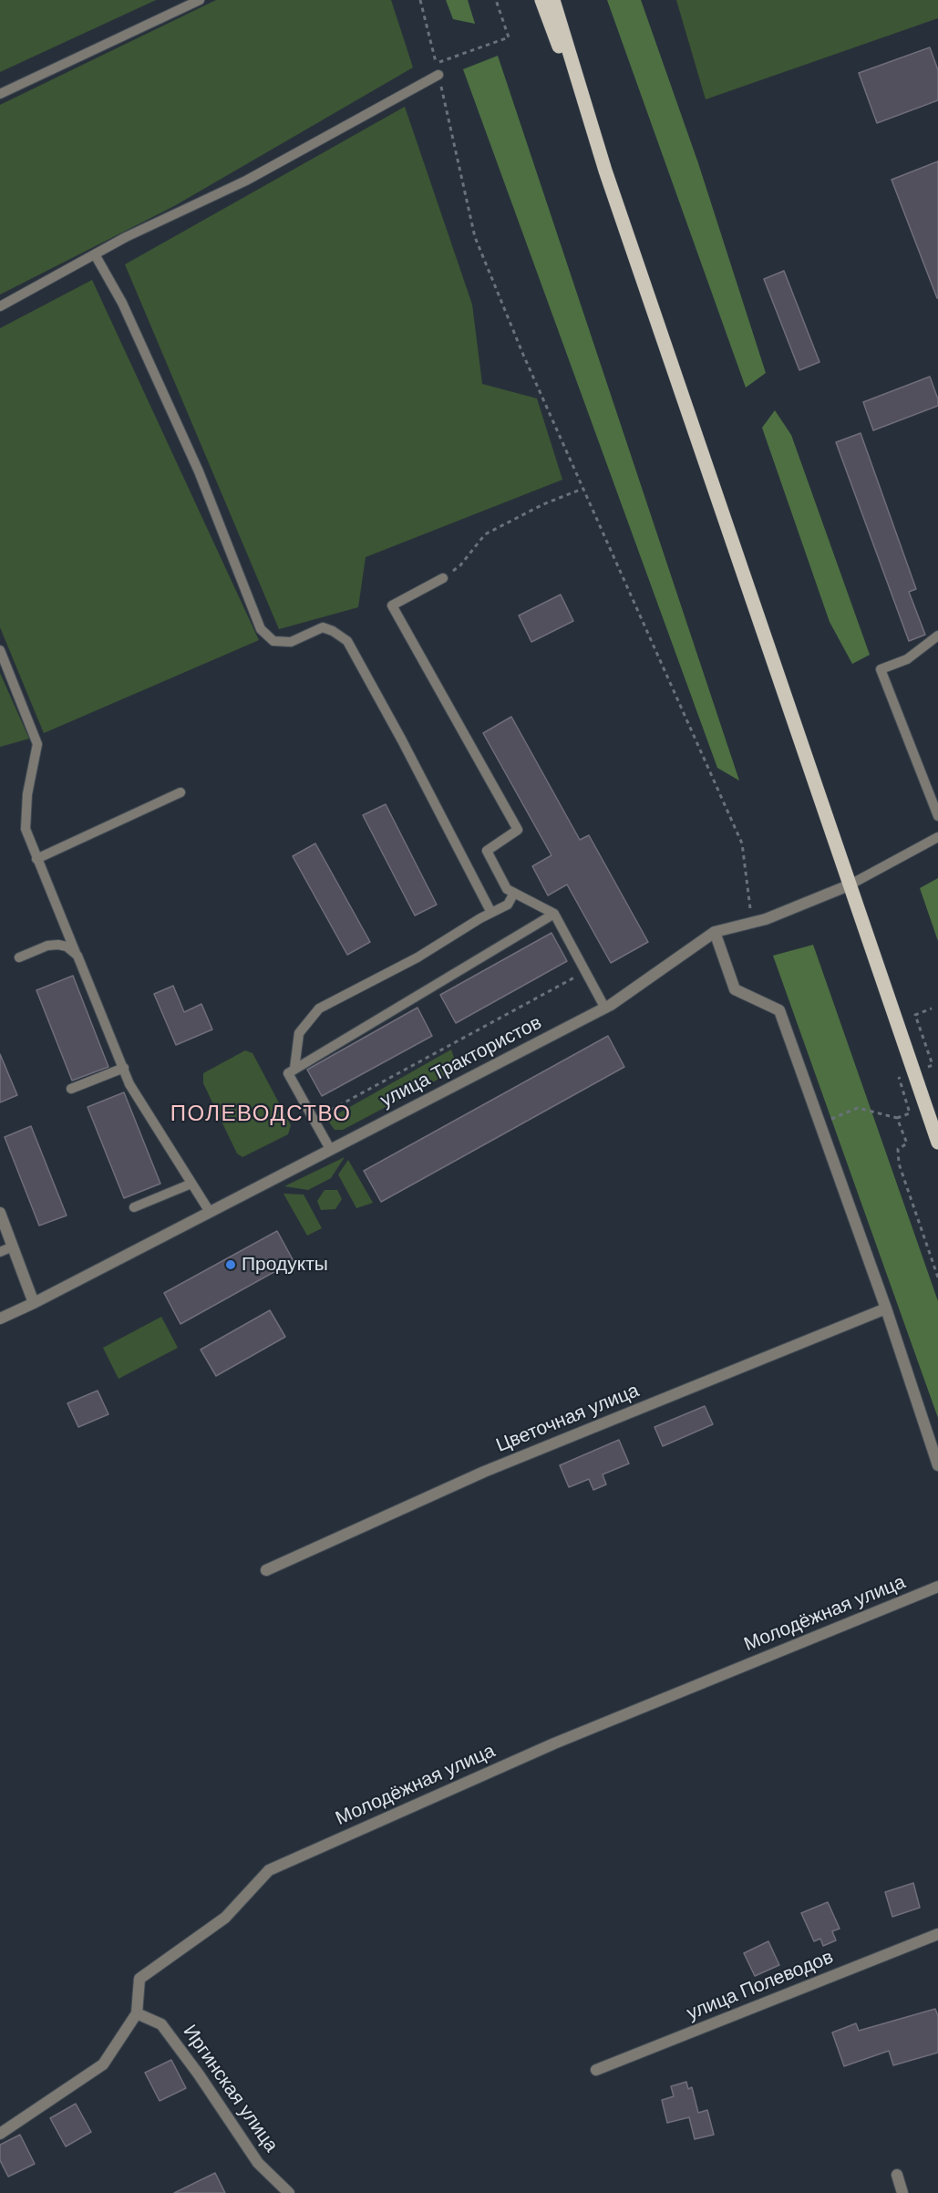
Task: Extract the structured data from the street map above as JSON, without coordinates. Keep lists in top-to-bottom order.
{
  "streets": {
    "street": [
      "улица Трактористов",
      "Цветочная улица",
      "Молодёжная улица",
      "улица Полеводов",
      "Иргинская улица"
    ]
  },
  "crossings": [
    ["Молодёжная улица", "Иргинская улица"]
  ],
  "districts": ["ПОЛЕВОДСТВО"],
  "places": ["Продукты"]
}
